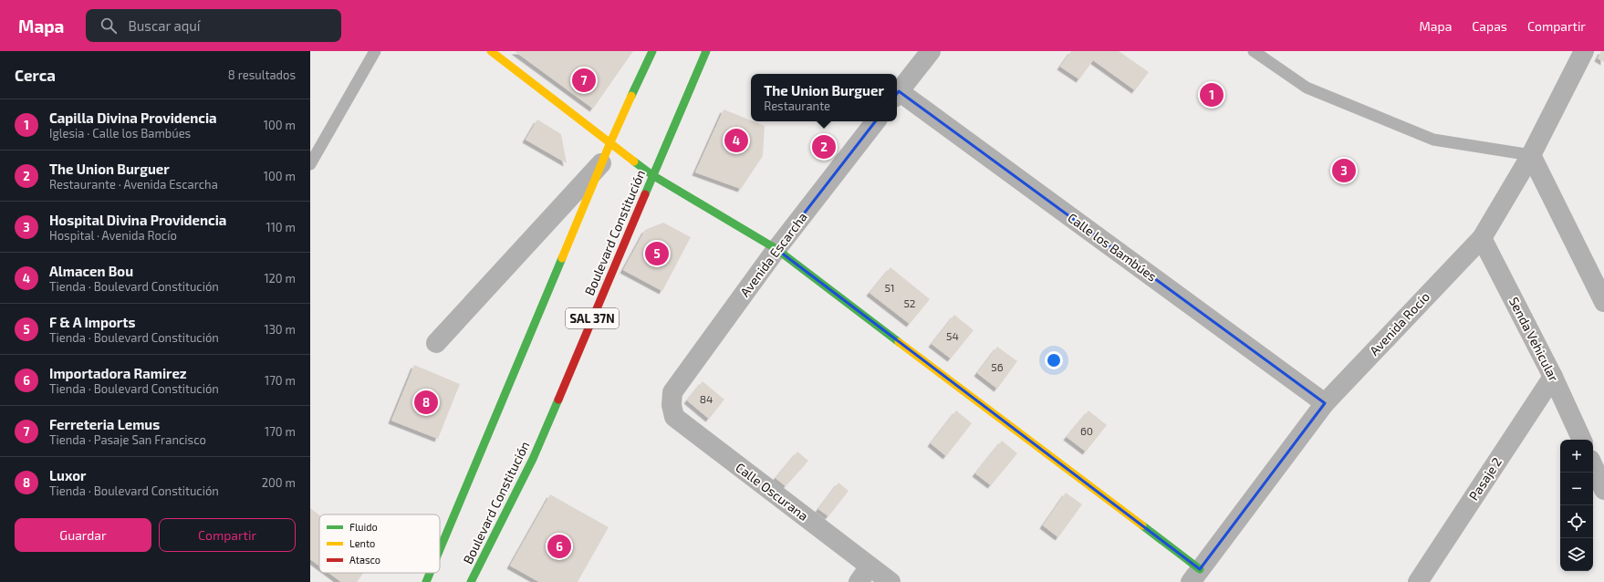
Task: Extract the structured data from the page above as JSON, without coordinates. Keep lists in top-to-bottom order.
{
  "streets": {
    "main road": ["Boulevard Constitución", "SAL 37N"],
    "street": [
      "Calle los Bambúes",
      "Avenida Escarcha",
      "Avenida Rocío",
      "Senda Vehicular",
      "Pasaje 2",
      "Calle Oscurana"
    ]
  },
  "crossings": [
    ["Calle los Bambúes", "Avenida Rocío"],
    ["Avenida Escarcha", "Calle Oscurana"],
    ["Avenida Rocío", "Senda Vehicular"],
    ["Senda Vehicular", "Pasaje 2"]
  ],
  "house_numbers": [
    "51",
    "52",
    "54",
    "56",
    "84",
    "60"
  ],
  "legend": ["Fluido", "Lento", "Atasco"],
  "page": {
    "header": "Mapa",
    "search": "Buscar aquí",
    "nav": ["Mapa", "Capas", "Compartir"],
    "heading": ["Cerca", "8 resultados"],
    "pins": [
      "7",
      "1",
      "4",
      "2",
      "3",
      "5",
      "8",
      "6"
    ],
    "popup": ["The Union Burguer", "Restaurante"],
    "list": [
      {
        "mark": "1",
        "name": "Capilla Divina Providencia",
        "note": "Iglesia · Calle los Bambúes",
        "value": "100 m"
      },
      {
        "mark": "2",
        "name": "The Union Burguer",
        "note": "Restaurante · Avenida Escarcha",
        "value": "100 m"
      },
      {
        "mark": "3",
        "name": "Hospital Divina Providencia",
        "note": "Hospital · Avenida Rocío",
        "value": "110 m"
      },
      {
        "mark": "4",
        "name": "Almacen Bou",
        "note": "Tienda · Boulevard Constitución",
        "value": "120 m"
      },
      {
        "mark": "5",
        "name": "F & A Imports",
        "note": "Tienda · Boulevard Constitución",
        "value": "130 m"
      },
      {
        "mark": "6",
        "name": "Importadora Ramirez",
        "note": "Tienda · Boulevard Constitución",
        "value": "170 m"
      },
      {
        "mark": "7",
        "name": "Ferreteria Lemus",
        "note": "Tienda · Pasaje San Francisco",
        "value": "170 m"
      },
      {
        "mark": "8",
        "name": "Luxor",
        "note": "Tienda · Boulevard Constitución",
        "value": "200 m"
      }
    ],
    "map_buttons": ["+", "−"],
    "buttons": ["Guardar", "Compartir"]
  }
}
